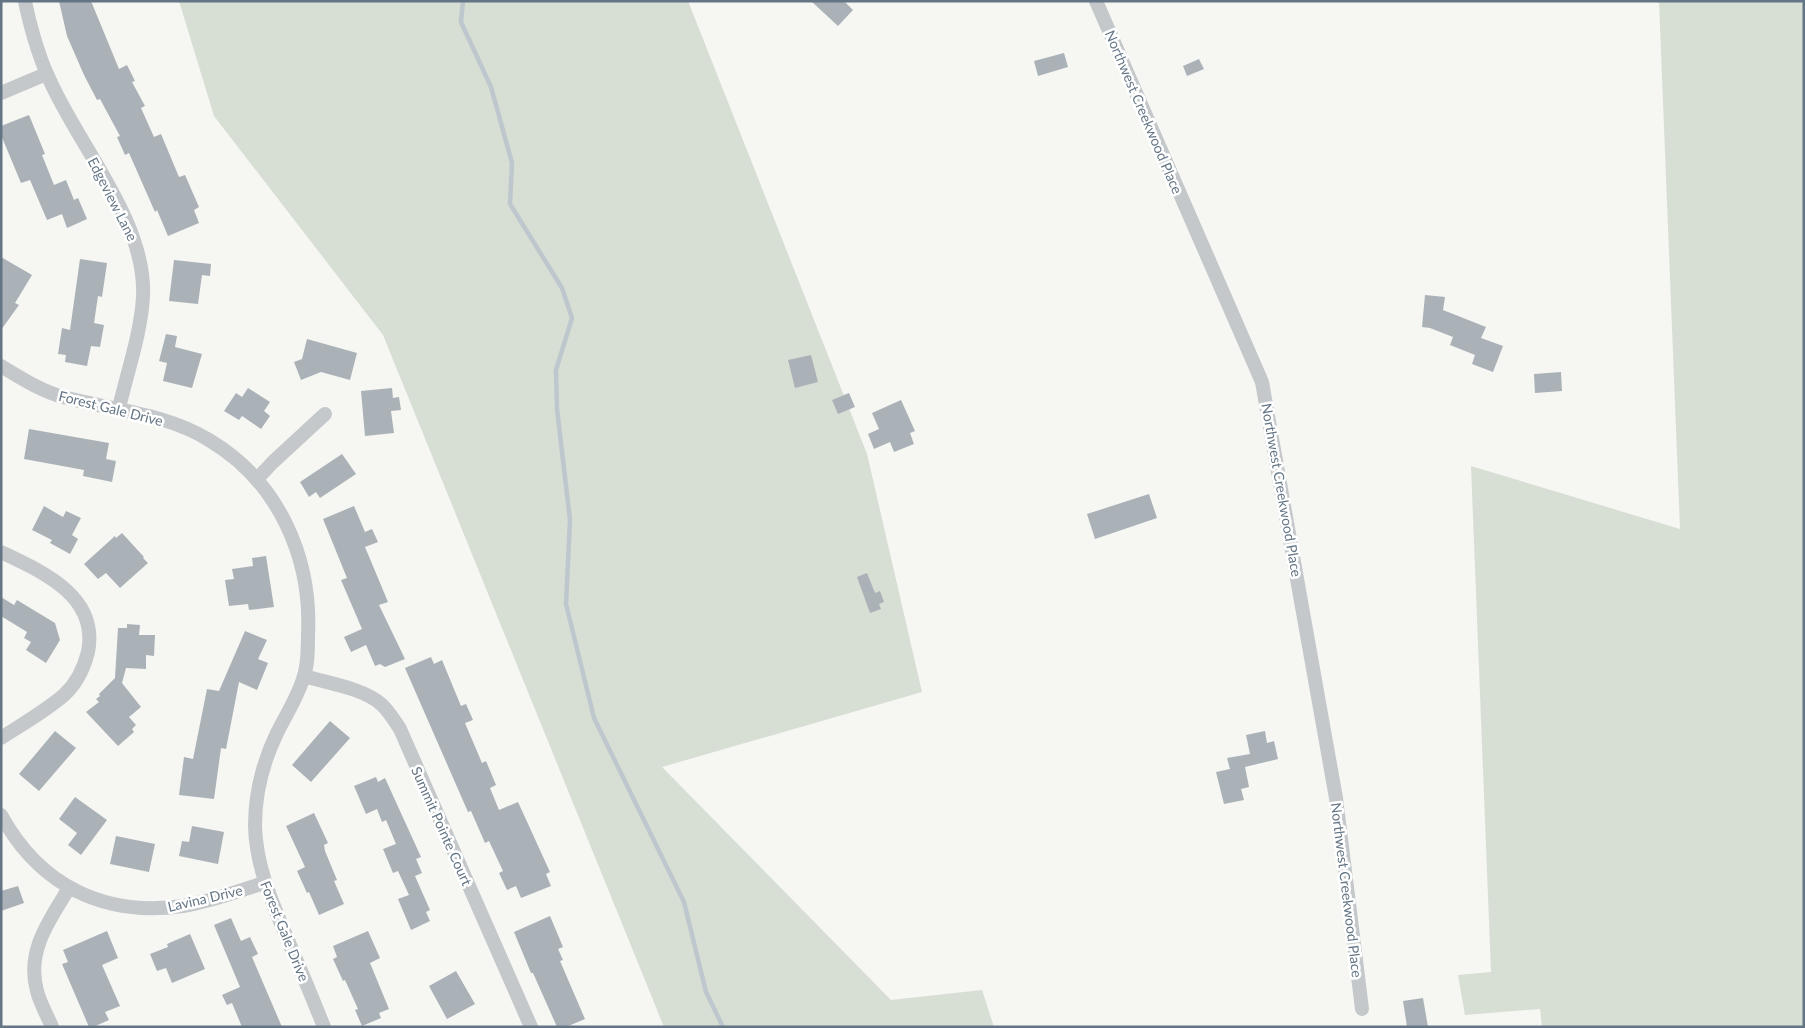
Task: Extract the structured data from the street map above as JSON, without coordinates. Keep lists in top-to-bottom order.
{
  "streets": {
    "street": [
      "Northwest Creekwood Place",
      "Edgeview Lane",
      "Forest Gale Drive",
      "Summit Pointe Court",
      "Lavina Drive"
    ]
  },
  "crossings": [
    ["Edgeview Lane", "Forest Gale Drive"],
    ["Forest Gale Drive", "Summit Pointe Court"],
    ["Forest Gale Drive", "Lavina Drive"]
  ]
}
